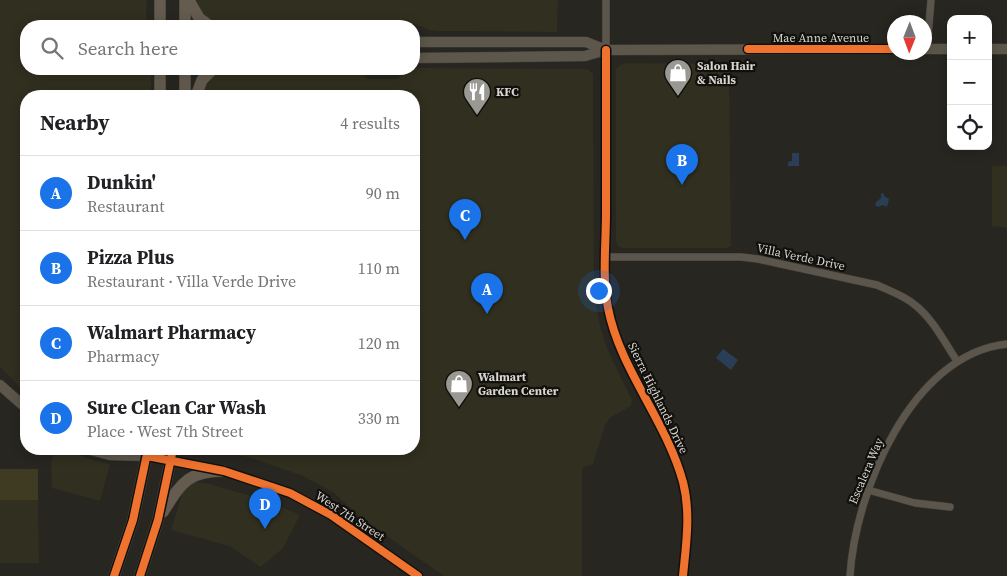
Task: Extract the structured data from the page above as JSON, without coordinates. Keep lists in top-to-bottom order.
{
  "streets": {
    "main road": ["Mae Anne Avenue", "West 7th Street"],
    "street": ["Villa Verde Drive", "Sierra Highlands Drive", "Escalera Way"]
  },
  "crossings": [
    ["Mae Anne Avenue", "Sierra Highlands Drive"],
    ["Villa Verde Drive", "Sierra Highlands Drive"],
    ["Villa Verde Drive", "Escalera Way"]
  ],
  "places": {
    "shop": ["Salon Hair & Nails", "Walmart Garden Center"],
    "restaurant": ["KFC"]
  },
  "north": "bottom",
  "page": {
    "map_buttons": ["+", "−"],
    "search": "Search here",
    "heading": ["Nearby", "4 results"],
    "pins": [
      "B",
      "C",
      "A",
      "D"
    ],
    "list": [
      {
        "mark": "A",
        "name": "Dunkin'",
        "note": "Restaurant",
        "value": "90 m"
      },
      {
        "mark": "B",
        "name": "Pizza Plus",
        "note": "Restaurant · Villa Verde Drive",
        "value": "110 m"
      },
      {
        "mark": "C",
        "name": "Walmart Pharmacy",
        "note": "Pharmacy",
        "value": "120 m"
      },
      {
        "mark": "D",
        "name": "Sure Clean Car Wash",
        "note": "Place · West 7th Street",
        "value": "330 m"
      }
    ]
  }
}
